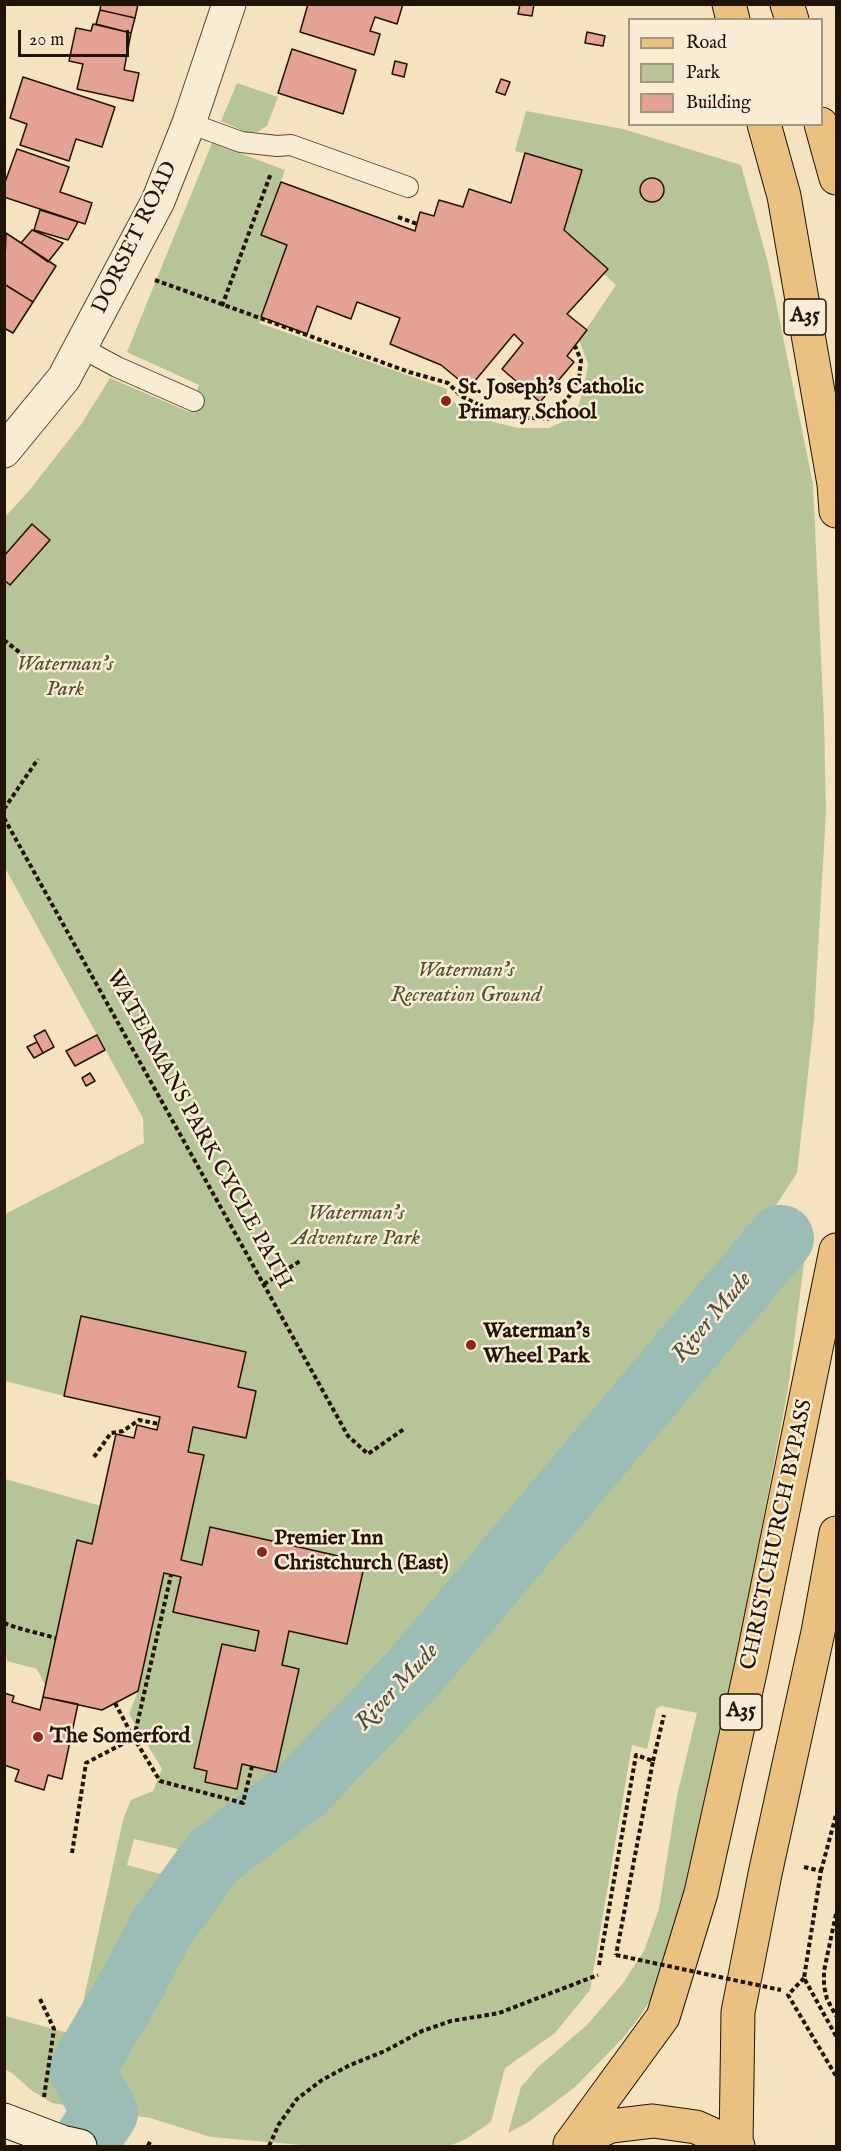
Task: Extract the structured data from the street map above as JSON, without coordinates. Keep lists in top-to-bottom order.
{
  "streets": {
    "main road": ["A35", "CHRISTCHURCH BYPASS"],
    "street": ["DORSET ROAD"],
    "path": ["WATERMANS PARK CYCLE PATH"]
  },
  "water": ["River Mude"],
  "parks": ["Waterman’s Park", "Waterman’s Recreation Ground", "Waterman’s Adventure Park"],
  "places": [
    "St. Joseph's Catholic Primary School",
    "Waterman’s Wheel Park",
    "Premier Inn Christchurch (East)",
    "The Somerford"
  ],
  "legend": ["Road", "Park", "Building"],
  "scale_bar": "20 m"
}
